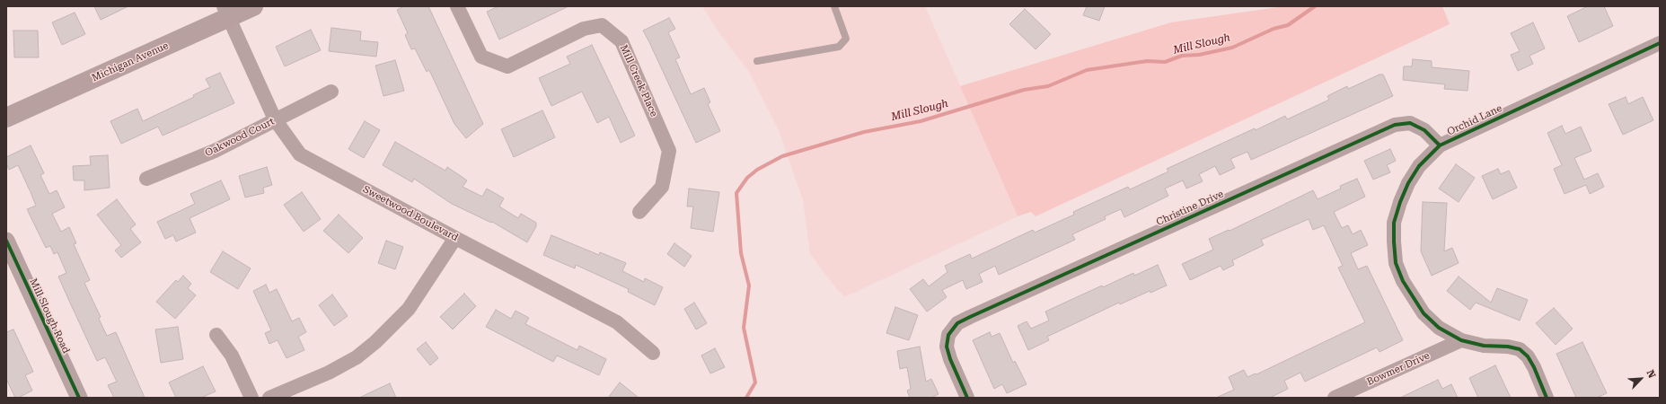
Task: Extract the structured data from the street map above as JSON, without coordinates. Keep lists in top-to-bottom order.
{
  "streets": {
    "main road": ["Michigan Avenue"],
    "street": [
      "Mill Creek Place",
      "Orchid Lane",
      "Oakwood Court",
      "Christine Drive",
      "Sweetwood Boulevard",
      "Mill Slough Road",
      "Bowmer Drive"
    ]
  },
  "crossings": [
    ["Michigan Avenue", "Sweetwood Boulevard"],
    ["Orchid Lane", "Christine Drive"],
    ["Orchid Lane", "Bowmer Drive"],
    ["Oakwood Court", "Sweetwood Boulevard"]
  ],
  "water": ["Mill Slough"],
  "north": "top right"
}
